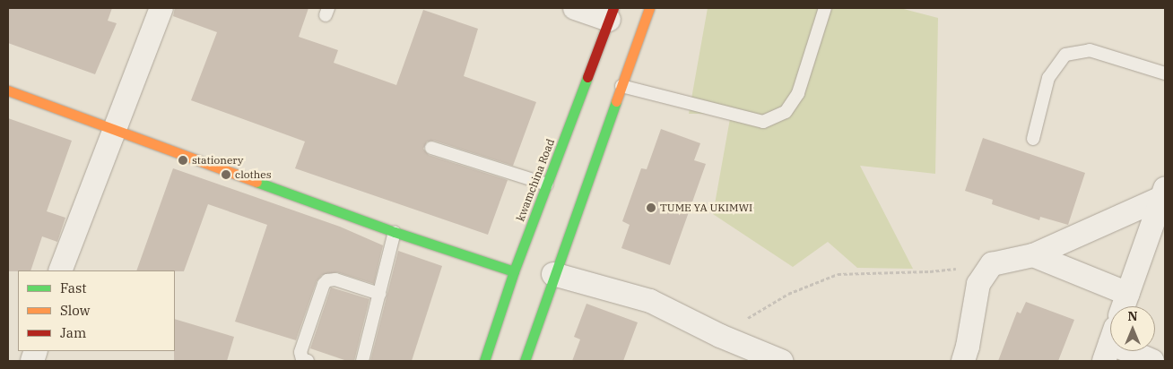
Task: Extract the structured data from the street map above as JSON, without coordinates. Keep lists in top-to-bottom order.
{
  "streets": {
    "main road": ["kwamchina Road"]
  },
  "places": ["stationery", "clothes", "TUME YA UKIMWI"],
  "legend": ["Fast", "Slow", "Jam"],
  "north": "top"
}
